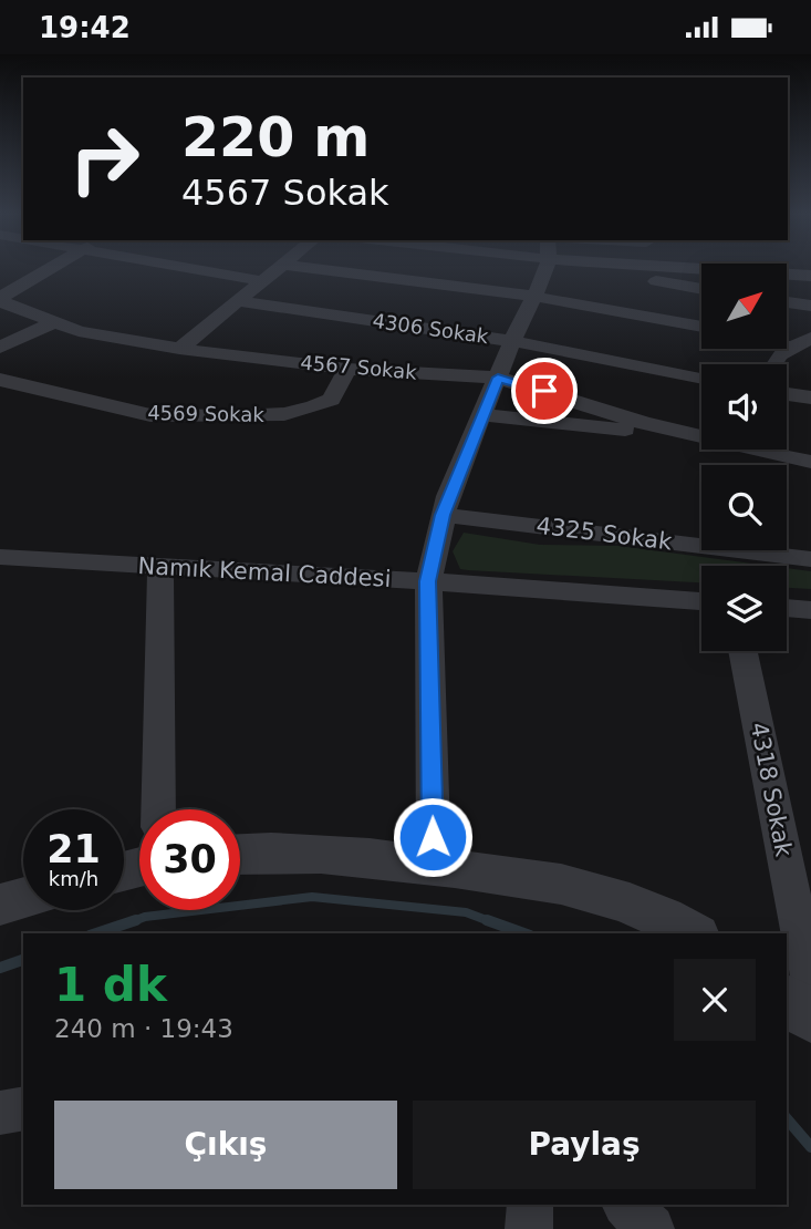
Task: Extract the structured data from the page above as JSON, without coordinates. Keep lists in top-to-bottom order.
{
  "streets": {
    "street": [
      "4306 Sokak",
      "4567 Sokak",
      "4569 Sokak",
      "4325 Sokak",
      "Namık Kemal Caddesi",
      "4318 Sokak"
    ]
  },
  "crossings": [
    ["4567 Sokak", "4569 Sokak"]
  ],
  "north": "top right",
  "page": {
    "status": "19:42",
    "turn": ["220 m", "4567 Sokak"],
    "speed": "21 km/h",
    "limit": "30",
    "heading": ["1 dk", "240 m · 19:43"],
    "buttons": ["Çıkış", "Paylaş"]
  }
}
